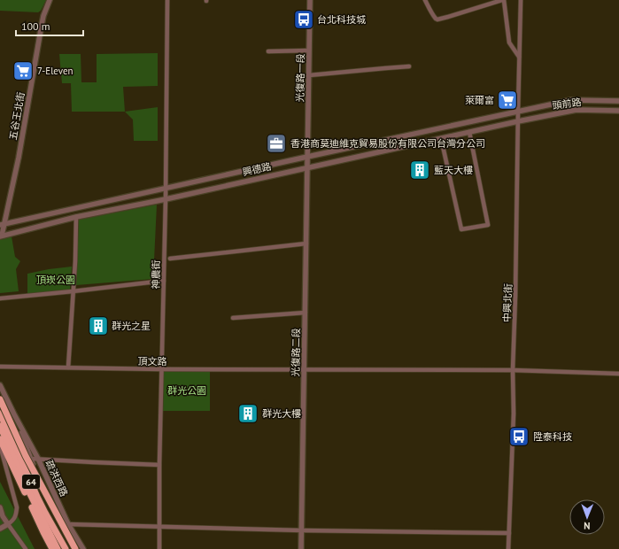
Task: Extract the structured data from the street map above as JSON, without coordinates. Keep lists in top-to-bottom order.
{
  "streets": {
    "highway": ["64"],
    "street": [
      "光復路一段",
      "頭前路",
      "五谷王北街",
      "興德路",
      "神農街",
      "中興北街",
      "光復路二段",
      "頂文路",
      "疏洪西路"
    ]
  },
  "crossings": [
    ["光復路一段", "興德路"],
    ["光復路一段", "光復路二段"],
    ["頭前路", "興德路"],
    ["頭前路", "中興北街"],
    ["五谷王北街", "興德路"],
    ["興德路", "神農街"],
    ["興德路", "中興北街"],
    ["興德路", "光復路二段"],
    ["神農街", "頂文路"],
    ["中興北街", "頂文路"],
    ["光復路二段", "頂文路"]
  ],
  "parks": ["頂崁公園", "群光公園"],
  "places": {
    "bus stop": ["台北科技城", "陞泰科技"],
    "supermarket": ["7-Eleven", "萊爾富"],
    "office": ["香港商莫迪維克貿易股份有限公司台灣分公司"],
    "building": ["藍天大樓", "群光之星", "群光大樓"]
  },
  "scale_bar": "100 m",
  "north": "bottom"
}
